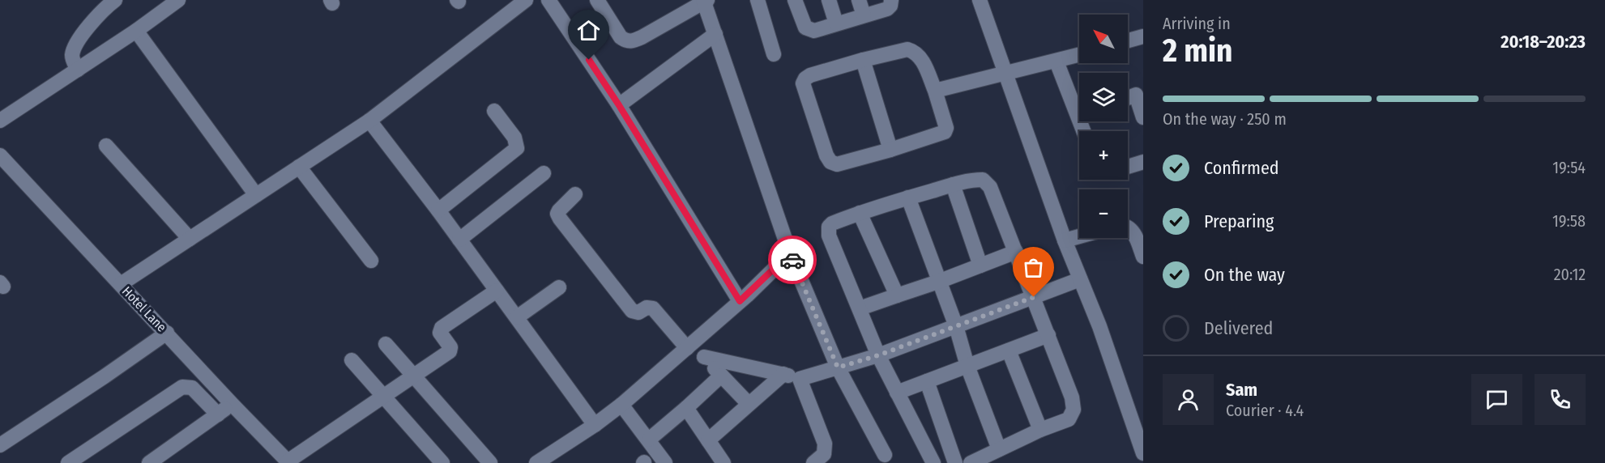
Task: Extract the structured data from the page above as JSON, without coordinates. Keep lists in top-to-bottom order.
{
  "streets": {
    "street": ["Hotel Lane"]
  },
  "north": "top left",
  "page": {
    "heading": ["2 min", "Arriving in", "20:18–20:23"],
    "panel": ["Sam", "Courier · 4.4"],
    "map_buttons": ["+", "−"],
    "bar": "On the way · 250 m",
    "list": [
      ["Confirmed", "19:54"],
      ["Preparing", "19:58"],
      ["On the way", "20:12"],
      "Delivered"
    ]
  }
}
